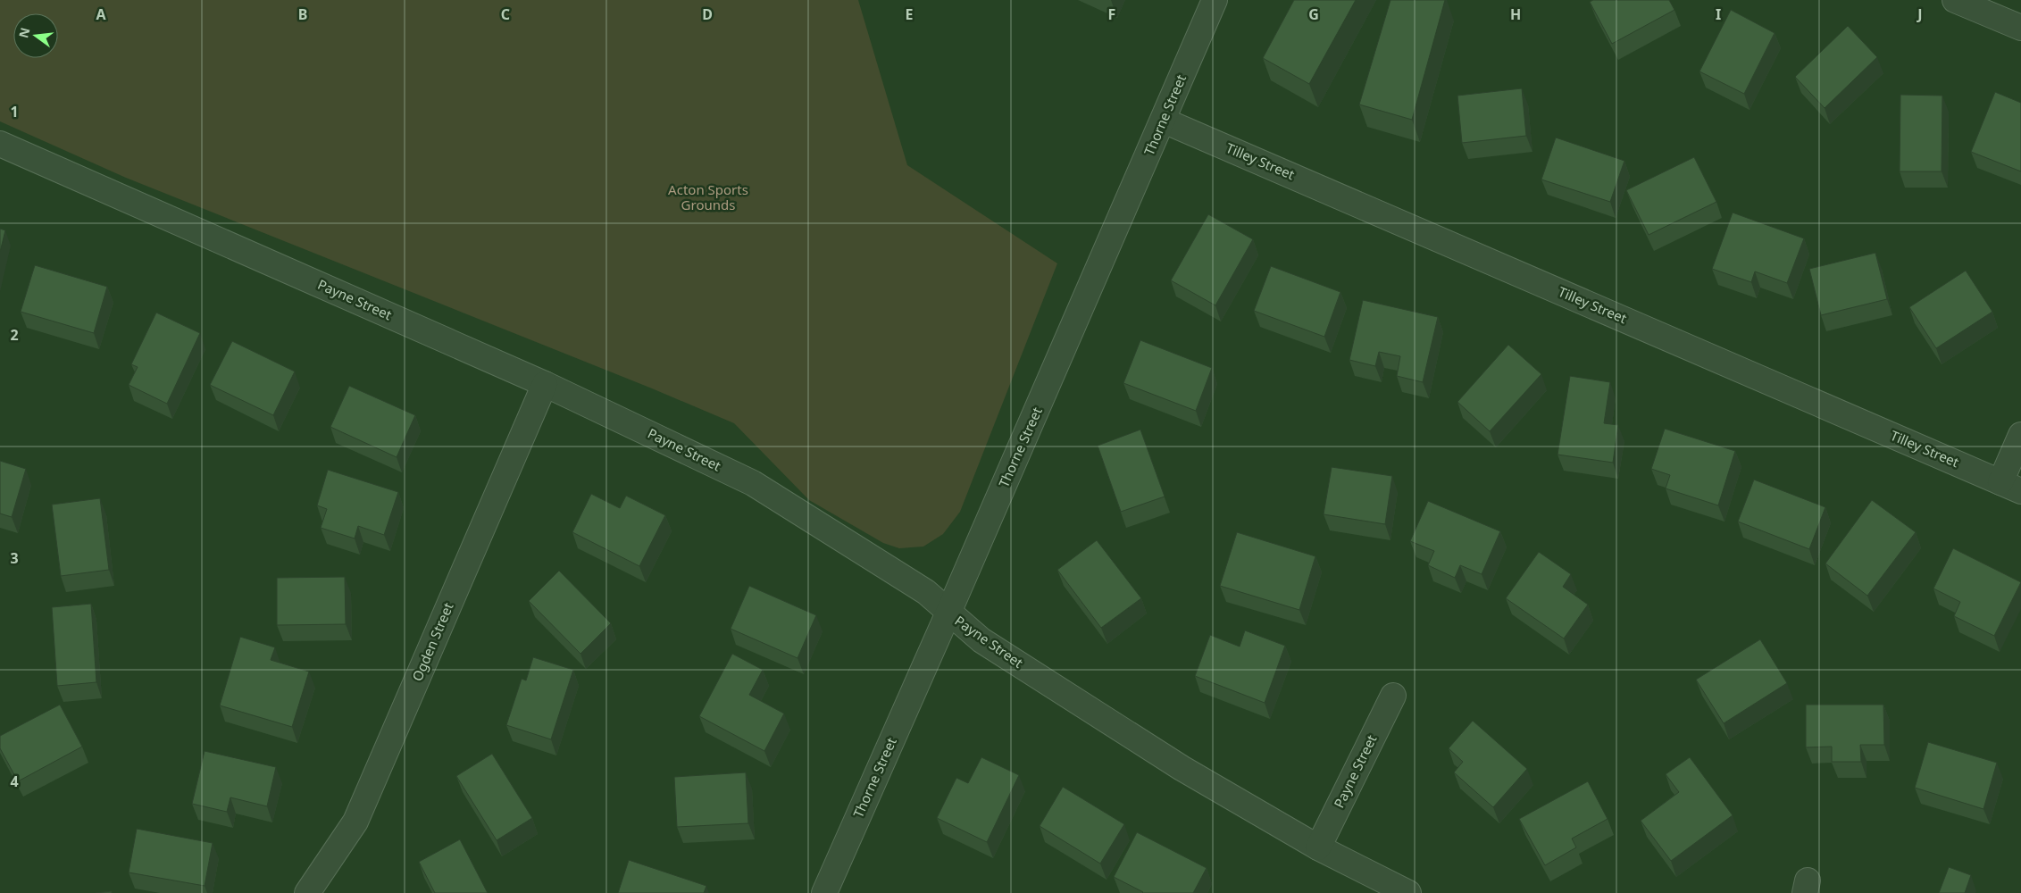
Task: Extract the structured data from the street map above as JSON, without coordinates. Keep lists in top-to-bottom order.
{
  "streets": {
    "street": [
      "Thorne Street",
      "Tilley Street",
      "Payne Street",
      "Ogden Street"
    ]
  },
  "crossings": [
    ["Thorne Street", "Tilley Street"],
    ["Thorne Street", "Payne Street"],
    ["Payne Street", "Ogden Street"]
  ],
  "parks": ["Acton Sports Grounds"],
  "north": "left",
  "grid": {
    "columns": [
      "A",
      "B",
      "C",
      "D",
      "E",
      "F",
      "G",
      "H",
      "I",
      "J"
    ],
    "rows": [
      "1",
      "2",
      "3",
      "4"
    ]
  }
}
